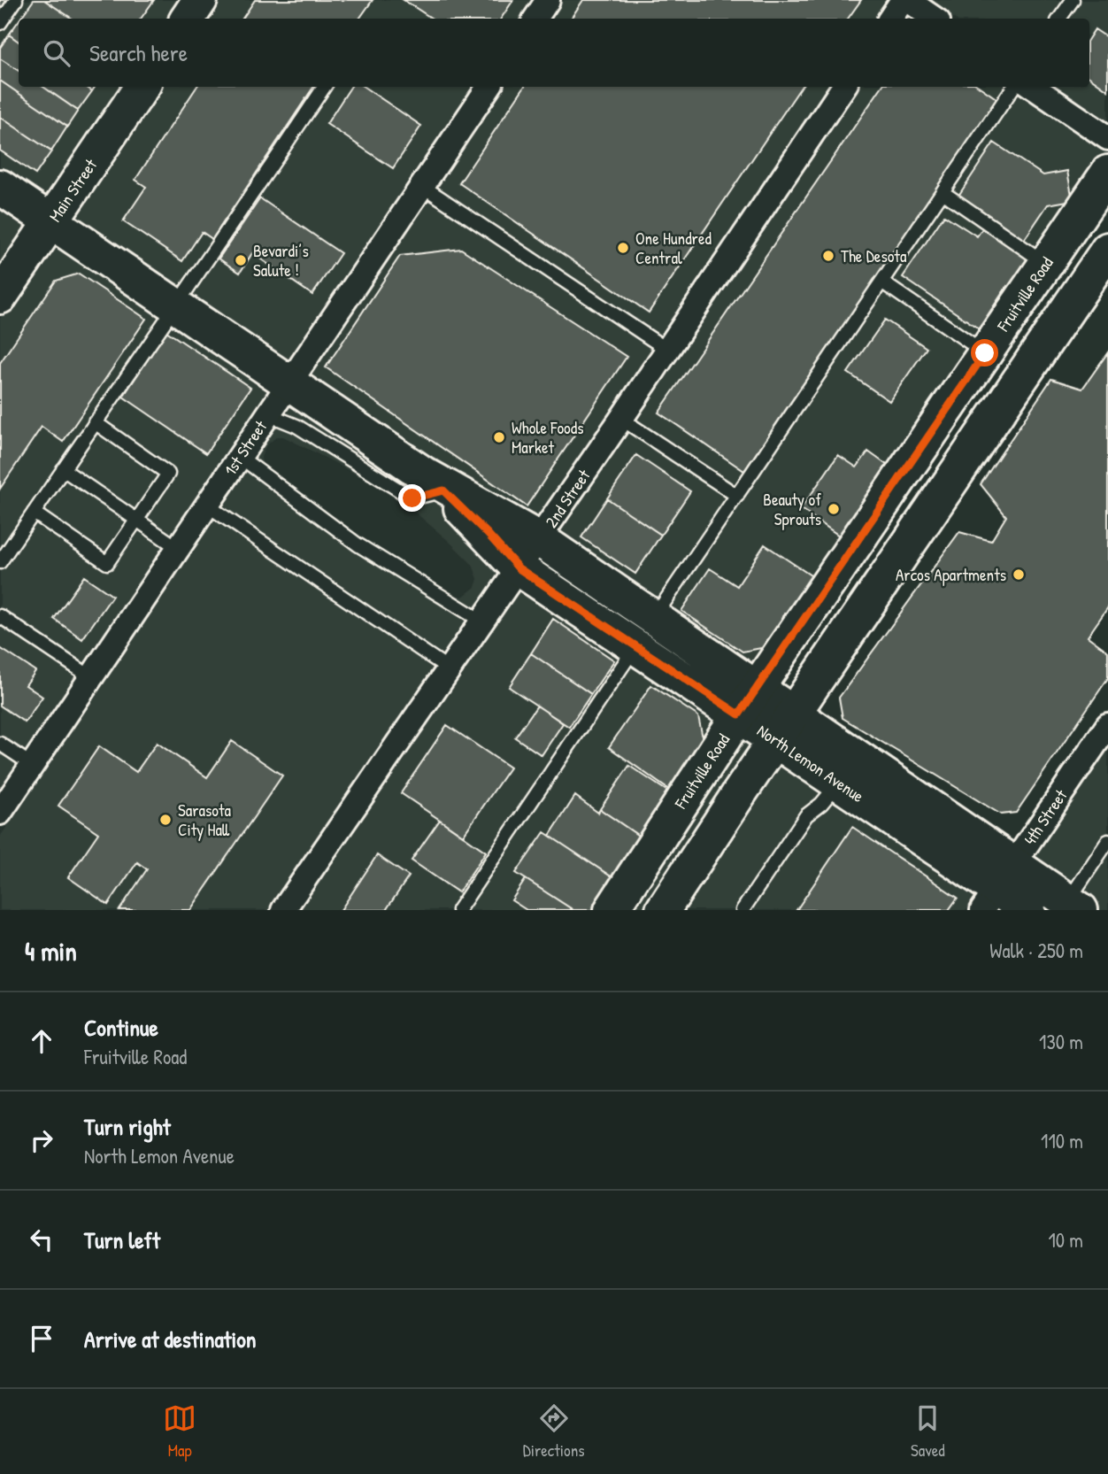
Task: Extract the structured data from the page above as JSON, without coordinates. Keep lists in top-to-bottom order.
{
  "streets": {
    "street": [
      "Main Street",
      "Fruitville Road",
      "1st Street",
      "2nd Street",
      "North Lemon Avenue",
      "4th Street"
    ]
  },
  "crossings": [
    ["Fruitville Road", "North Lemon Avenue"],
    ["2nd Street", "North Lemon Avenue"],
    ["North Lemon Avenue", "4th Street"]
  ],
  "places": [
    "One Hundred Central",
    "The Desota",
    "Bevardi’s Salute !",
    "Whole Foods Market",
    "Beauty of Sprouts",
    "Arcos Apartments",
    "Sarasota City Hall"
  ],
  "page": {
    "search": "Search here",
    "heading": ["4 min", "Walk · 250 m"],
    "list": [
      ["Continue", "Fruitville Road", "130 m"],
      ["Turn right", "North Lemon Avenue", "110 m"],
      ["Turn left", "10 m"],
      "Arrive at destination"
    ],
    "nav": ["Map", "Directions", "Saved"]
  }
}
